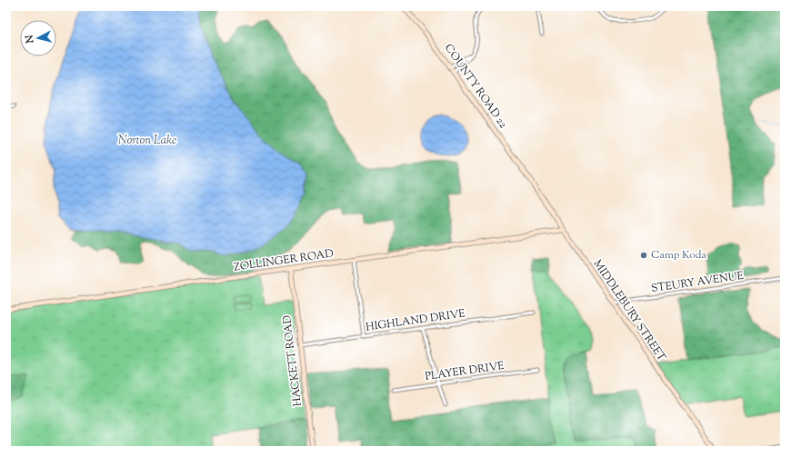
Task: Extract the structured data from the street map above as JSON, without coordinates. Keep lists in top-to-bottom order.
{
  "streets": {
    "street": [
      "COUNTY ROAD 22",
      "ZOLLINGER ROAD",
      "STEURY AVENUE",
      "MIDDLEBURY STREET",
      "HIGHLAND DRIVE",
      "HACKETT ROAD",
      "PLAYER DRIVE"
    ]
  },
  "crossings": [
    ["COUNTY ROAD 22", "MIDDLEBURY STREET"],
    ["ZOLLINGER ROAD", "MIDDLEBURY STREET"],
    ["ZOLLINGER ROAD", "HACKETT ROAD"],
    ["STEURY AVENUE", "MIDDLEBURY STREET"],
    ["HIGHLAND DRIVE", "HACKETT ROAD"]
  ],
  "water": ["Norton Lake"],
  "places": ["Camp Koda"],
  "north": "left"
}
